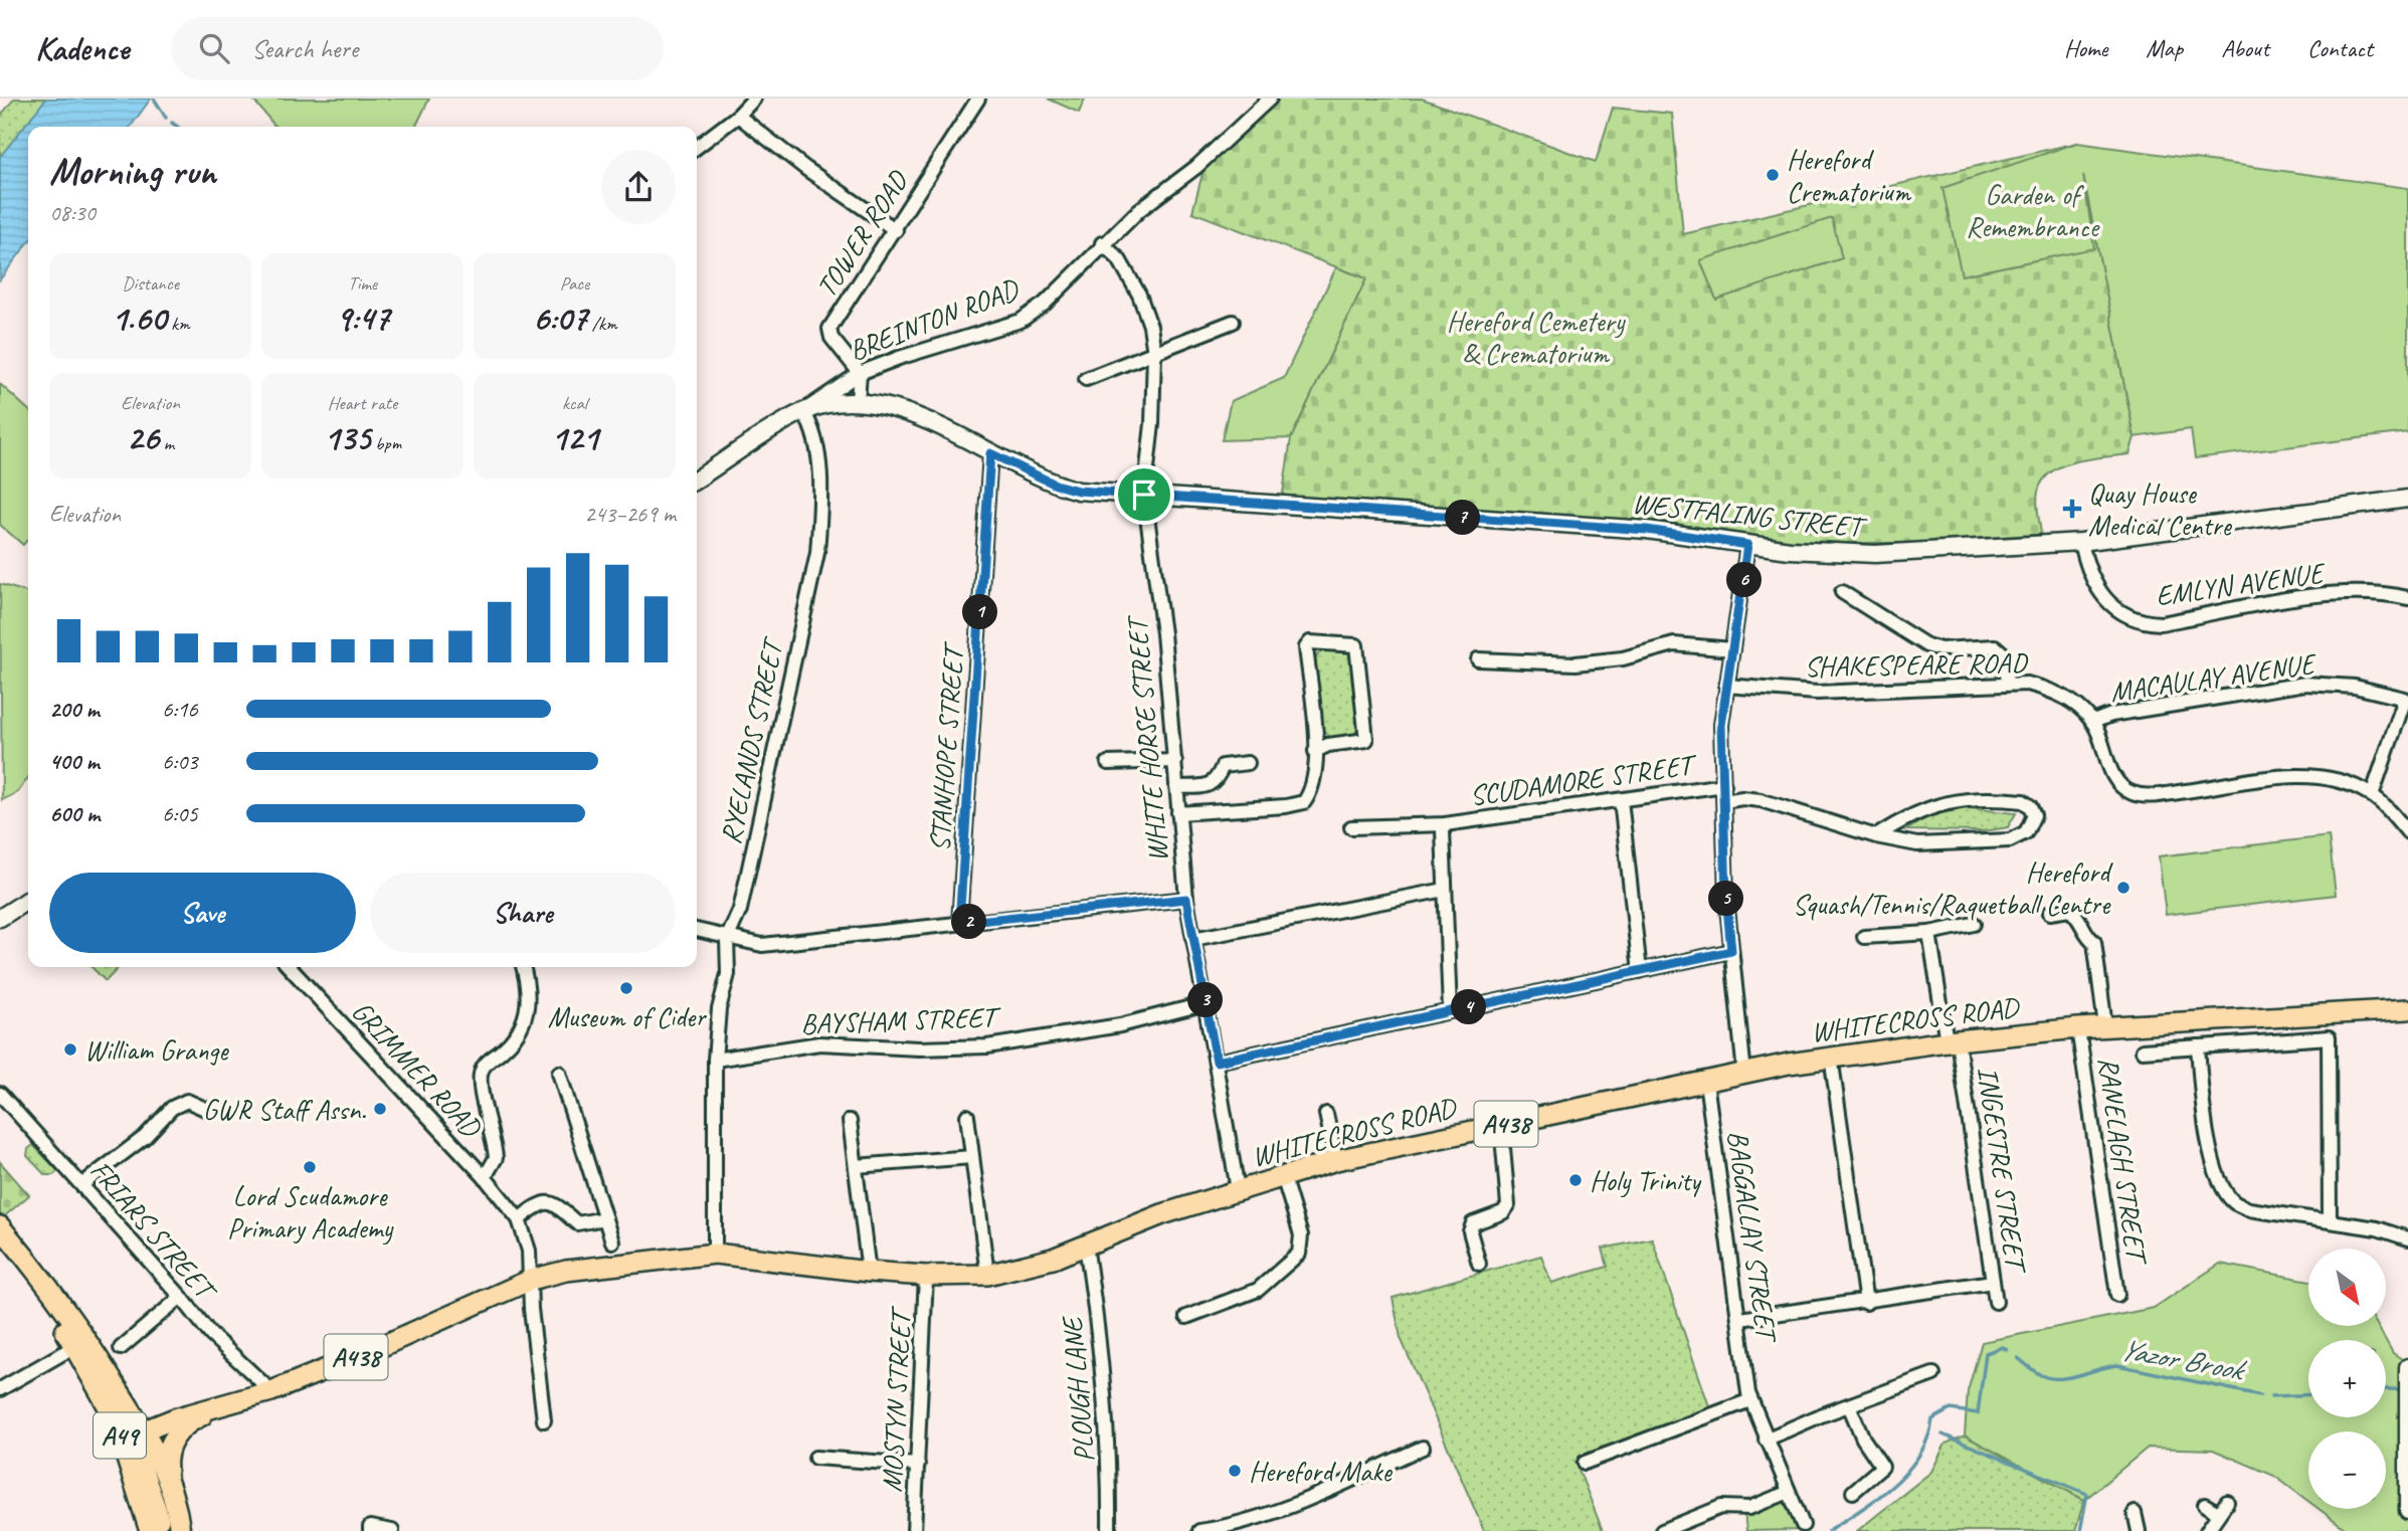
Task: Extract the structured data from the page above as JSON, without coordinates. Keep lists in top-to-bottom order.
{
  "streets": {
    "highway": ["WHITECROSS ROAD", "A438", "A49"],
    "street": [
      "TOWER ROAD",
      "BREINTON ROAD",
      "WESTFALING STREET",
      "EMLYN AVENUE",
      "SHAKESPEARE ROAD",
      "MACAULAY AVENUE",
      "WHITE HORSE STREET",
      "RYELANDS STREET",
      "STANHOPE STREET",
      "SCUDAMORE STREET",
      "BAYSHAM STREET",
      "GRIMMER ROAD",
      "RANELAGH STREET",
      "INGESTRE STREET",
      "FRIARS STREET",
      "BAGGALLAY STREET",
      "PLOUGH LANE",
      "MOSTYN STREET"
    ]
  },
  "crossings": [
    ["TOWER ROAD", "BREINTON ROAD"],
    ["BREINTON ROAD", "WESTFALING STREET"],
    ["BREINTON ROAD", "WHITE HORSE STREET"],
    ["BREINTON ROAD", "RYELANDS STREET"],
    ["WESTFALING STREET", "EMLYN AVENUE"],
    ["WESTFALING STREET", "WHITE HORSE STREET"],
    ["WESTFALING STREET", "RYELANDS STREET"],
    ["WESTFALING STREET", "STANHOPE STREET"],
    ["SHAKESPEARE ROAD", "MACAULAY AVENUE"],
    ["WHITE HORSE STREET", "WHITECROSS ROAD"],
    ["WHITE HORSE STREET", "BAYSHAM STREET"],
    ["RYELANDS STREET", "WHITECROSS ROAD"],
    ["RYELANDS STREET", "BAYSHAM STREET"],
    ["WHITECROSS ROAD", "GRIMMER ROAD"],
    ["WHITECROSS ROAD", "A438"],
    ["WHITECROSS ROAD", "RANELAGH STREET"],
    ["WHITECROSS ROAD", "INGESTRE STREET"],
    ["WHITECROSS ROAD", "BAGGALLAY STREET"],
    ["WHITECROSS ROAD", "PLOUGH LANE"],
    ["WHITECROSS ROAD", "MOSTYN STREET"],
    ["GRIMMER ROAD", "A438"],
    ["A438", "FRIARS STREET"],
    ["A438", "A49"]
  ],
  "water": ["Yazor Brook"],
  "parks": ["Garden of Remembrance", "Hereford Cemetery & Crematorium"],
  "places": {
    "other": [
      "Hereford Crematorium",
      "Hereford Squash/Tennis/Raquetball Centre",
      "Museum of Cider",
      "William Grange",
      "GWR Staff Assn.",
      "Lord Scudamore Primary Academy",
      "Holy Trinity",
      "Hereford Make"
    ],
    "health": ["Quay House Medical Centre"]
  },
  "north": "bottom right",
  "page": {
    "header": "Kadence",
    "search": "Search here",
    "nav": [
      "Home",
      "Map",
      "About",
      "Contact"
    ],
    "heading": ["Morning run", "08:30"],
    "stats": [
      ["Distance", "1.60 km"],
      ["Time", "9:47"],
      ["Pace", "6:07 /km"],
      ["Elevation", "26 m"],
      ["Heart rate", "135 bpm"],
      ["kcal", "121"]
    ],
    "chart": ["Elevation", "243–269 m"],
    "pins": [
      "7",
      "6",
      "1",
      "5",
      "2",
      "3",
      "4"
    ],
    "list": [
      {
        "name": "200 m",
        "note": "6:16"
      },
      {
        "name": "400 m",
        "note": "6:03"
      },
      {
        "name": "600 m",
        "note": "6:05"
      }
    ],
    "buttons": ["Save", "Share"],
    "map_buttons": ["+", "−"]
  }
}
